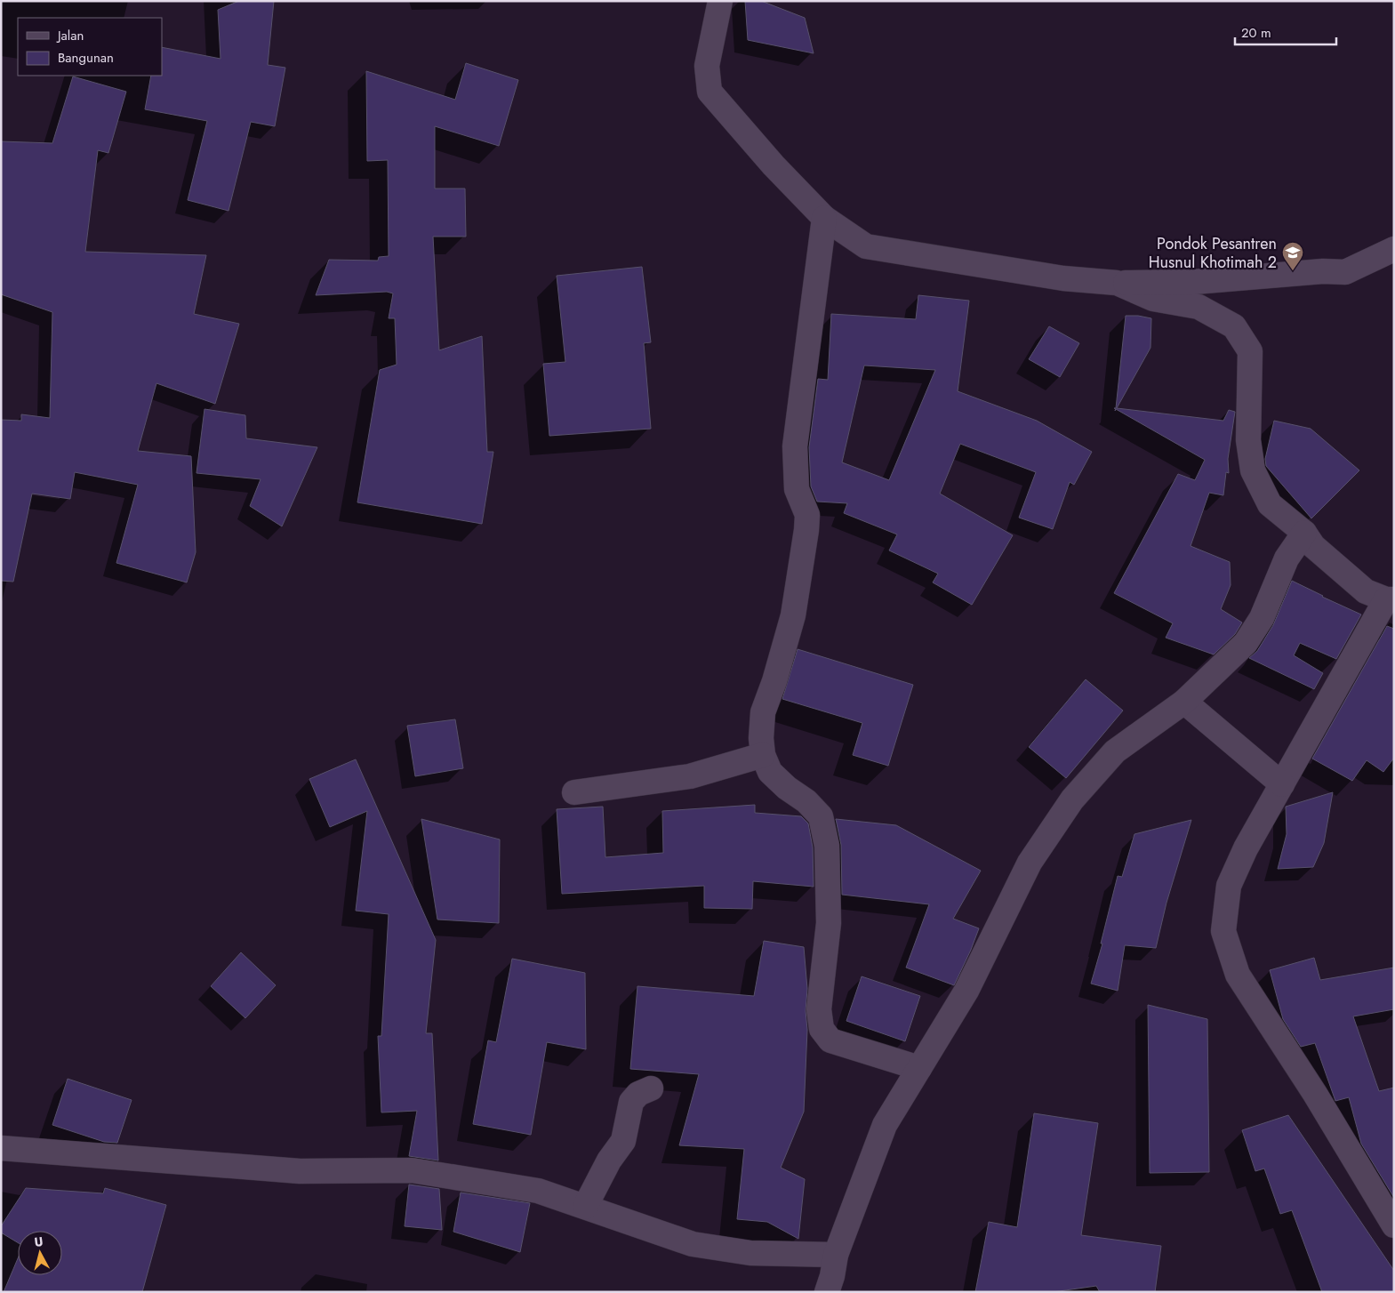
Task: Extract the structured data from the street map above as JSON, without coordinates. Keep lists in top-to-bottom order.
{
  "places": {
    "school or university": ["Pondok Pesantren Husnul Khotimah 2"]
  },
  "legend": ["Jalan", "Bangunan"],
  "scale_bar": "20 m",
  "north": "top"
}
